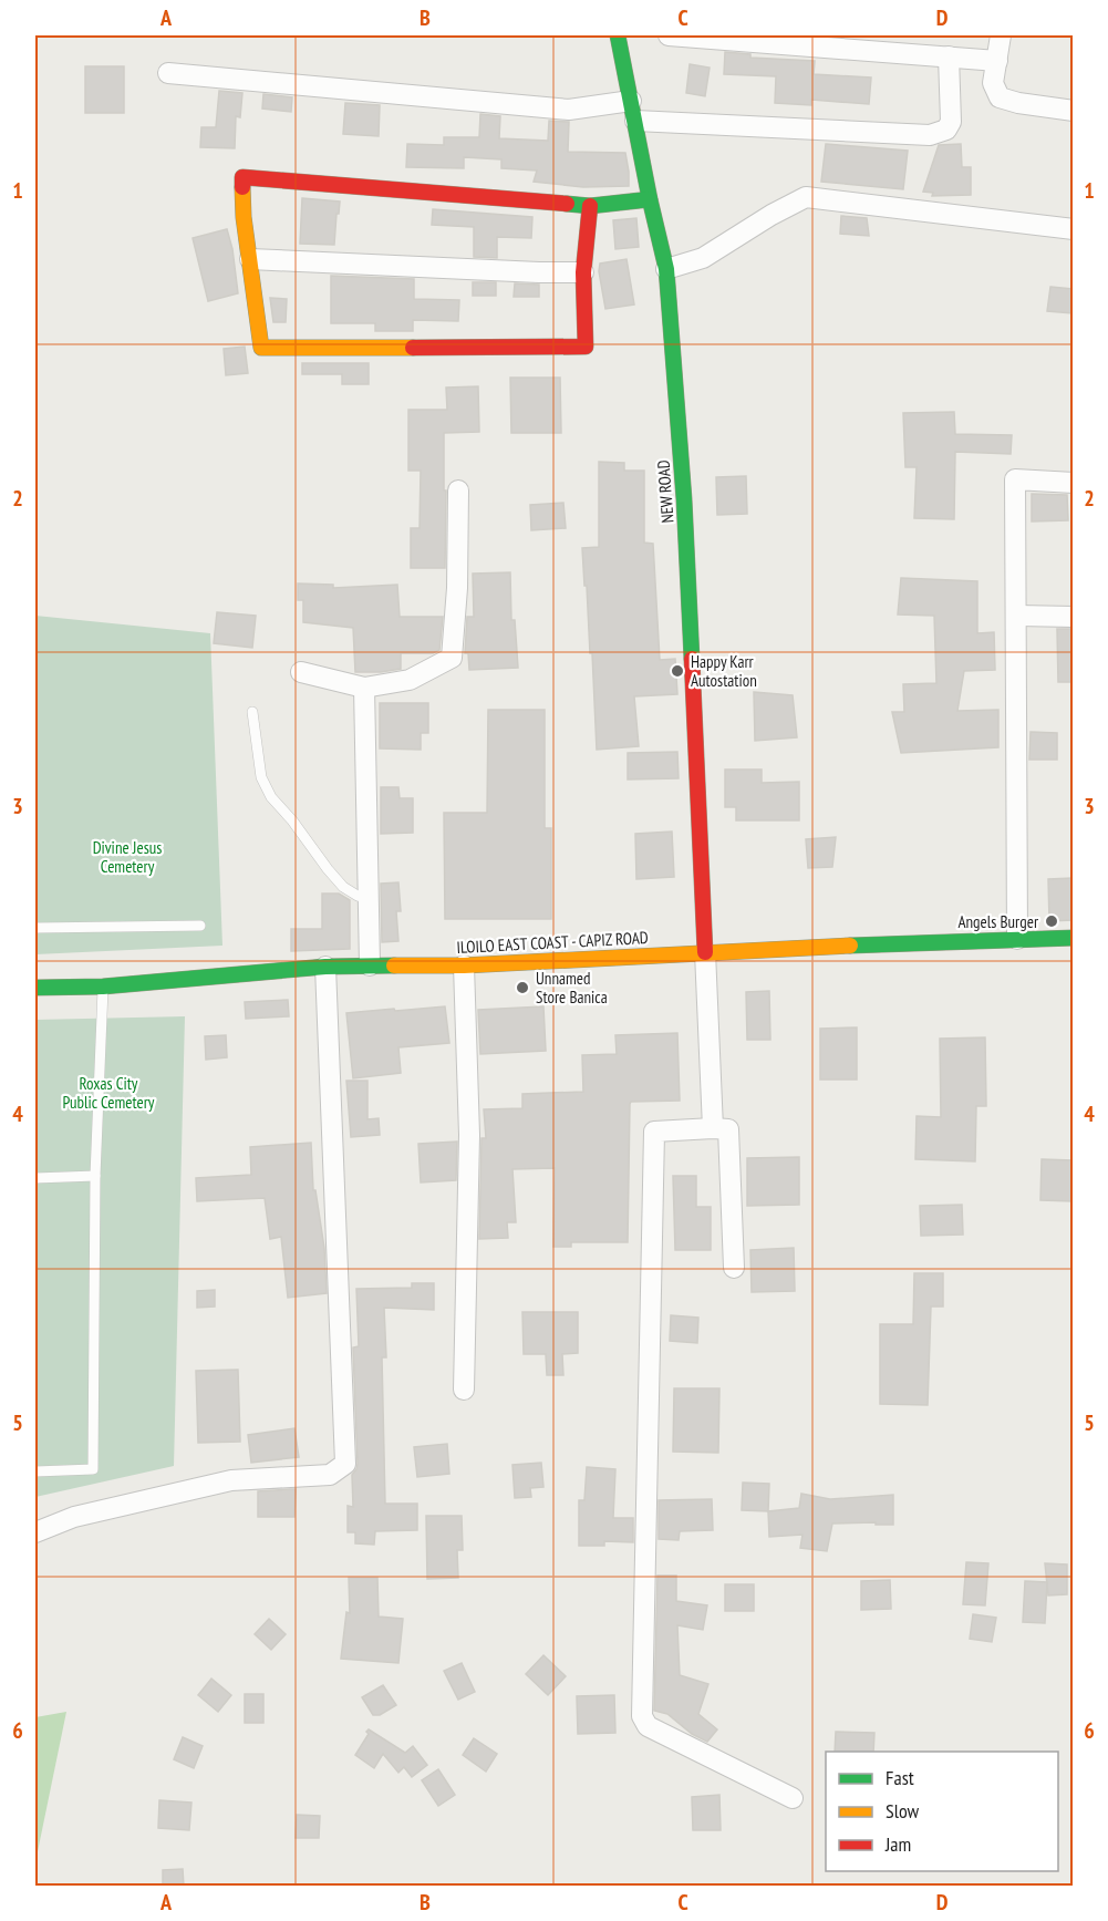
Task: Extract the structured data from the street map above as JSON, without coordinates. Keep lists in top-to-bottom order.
{
  "streets": {
    "street": ["NEW ROAD", "ILOILO EAST COAST - CAPIZ ROAD"]
  },
  "crossings": [
    ["NEW ROAD", "ILOILO EAST COAST - CAPIZ ROAD"]
  ],
  "parks": ["Divine Jesus Cemetery", "Roxas City Public Cemetery"],
  "places": ["Happy Karr Autostation", "Angels Burger", "Unnamed Store Banica"],
  "legend": ["Fast", "Slow", "Jam"],
  "grid": {
    "columns": [
      "A",
      "B",
      "C",
      "D"
    ],
    "rows": [
      "1",
      "2",
      "3",
      "4",
      "5",
      "6"
    ]
  }
}
